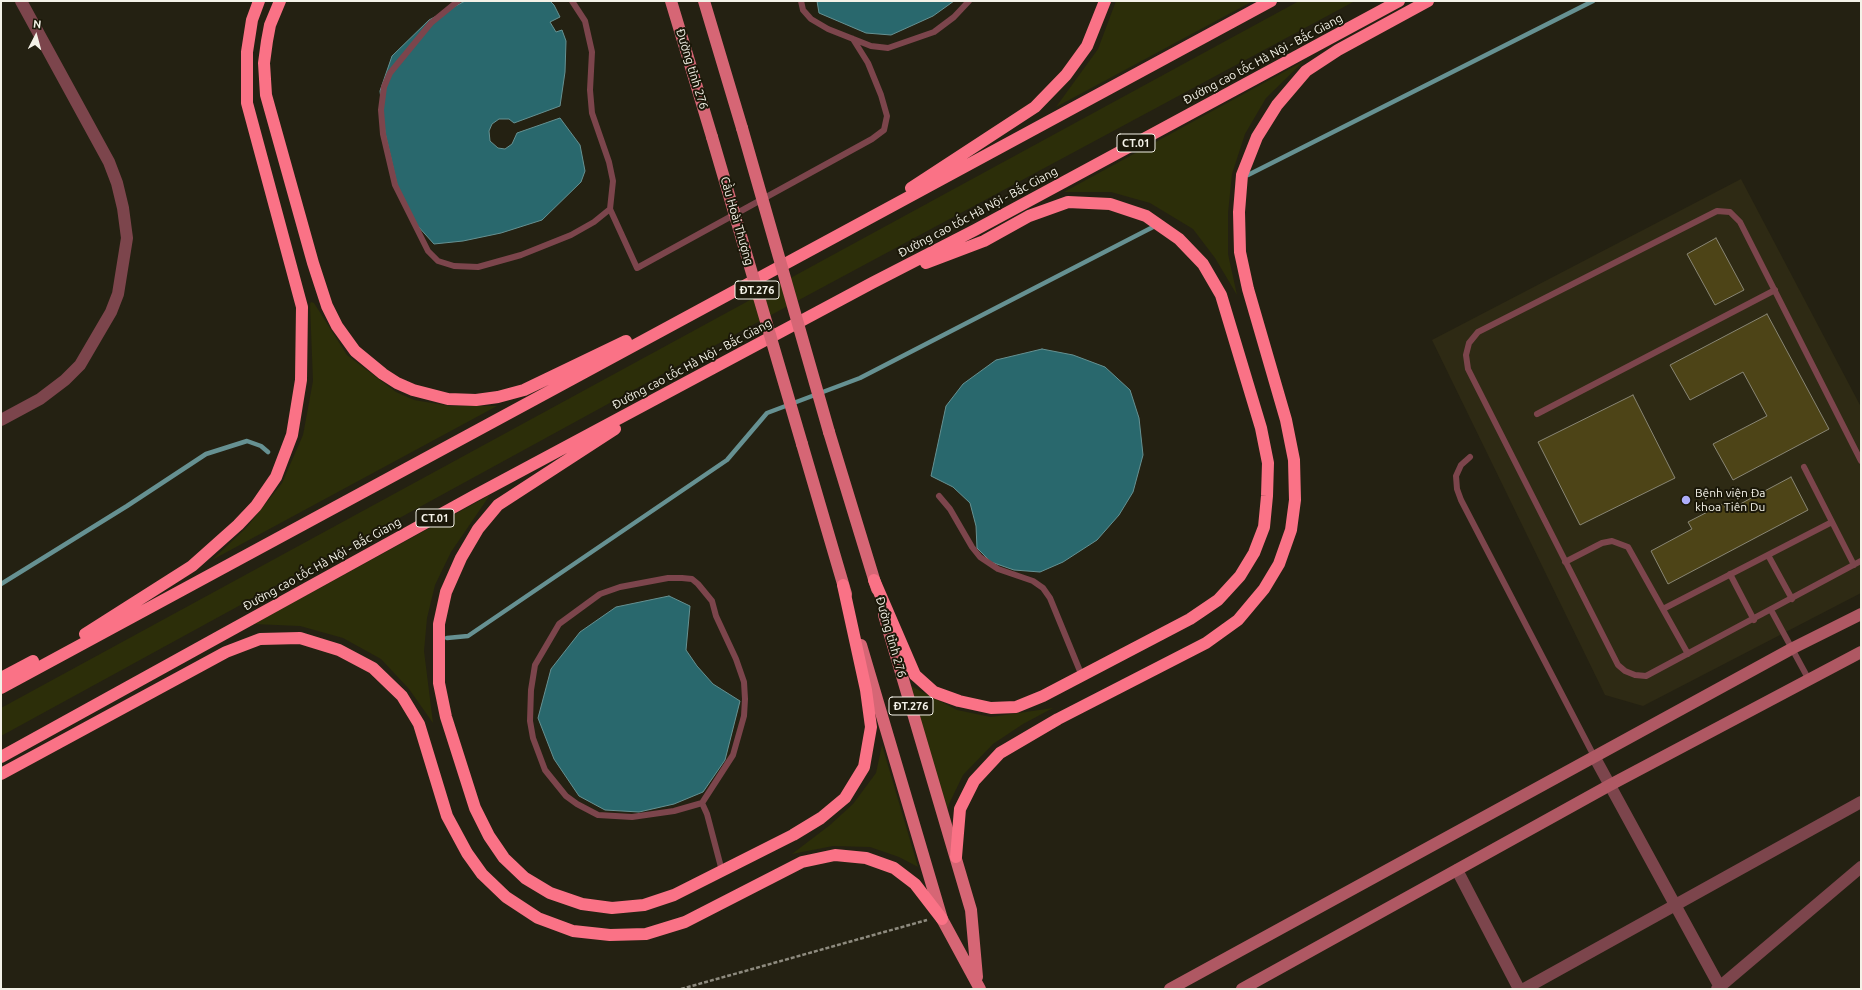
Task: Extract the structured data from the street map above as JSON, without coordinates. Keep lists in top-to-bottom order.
{
  "streets": {
    "highway": ["Đường cao tốc Hà Nội - Bắc Giang", "CT.01"],
    "main road": ["Đường tỉnh 276", "Cầu Hoài Thượng", "ĐT.276"]
  },
  "crossings": [
    ["Đường tỉnh 276", "Cầu Hoài Thượng"]
  ],
  "places": ["Bệnh viện Đa khoa Tiên Du"],
  "north": "top"
}
